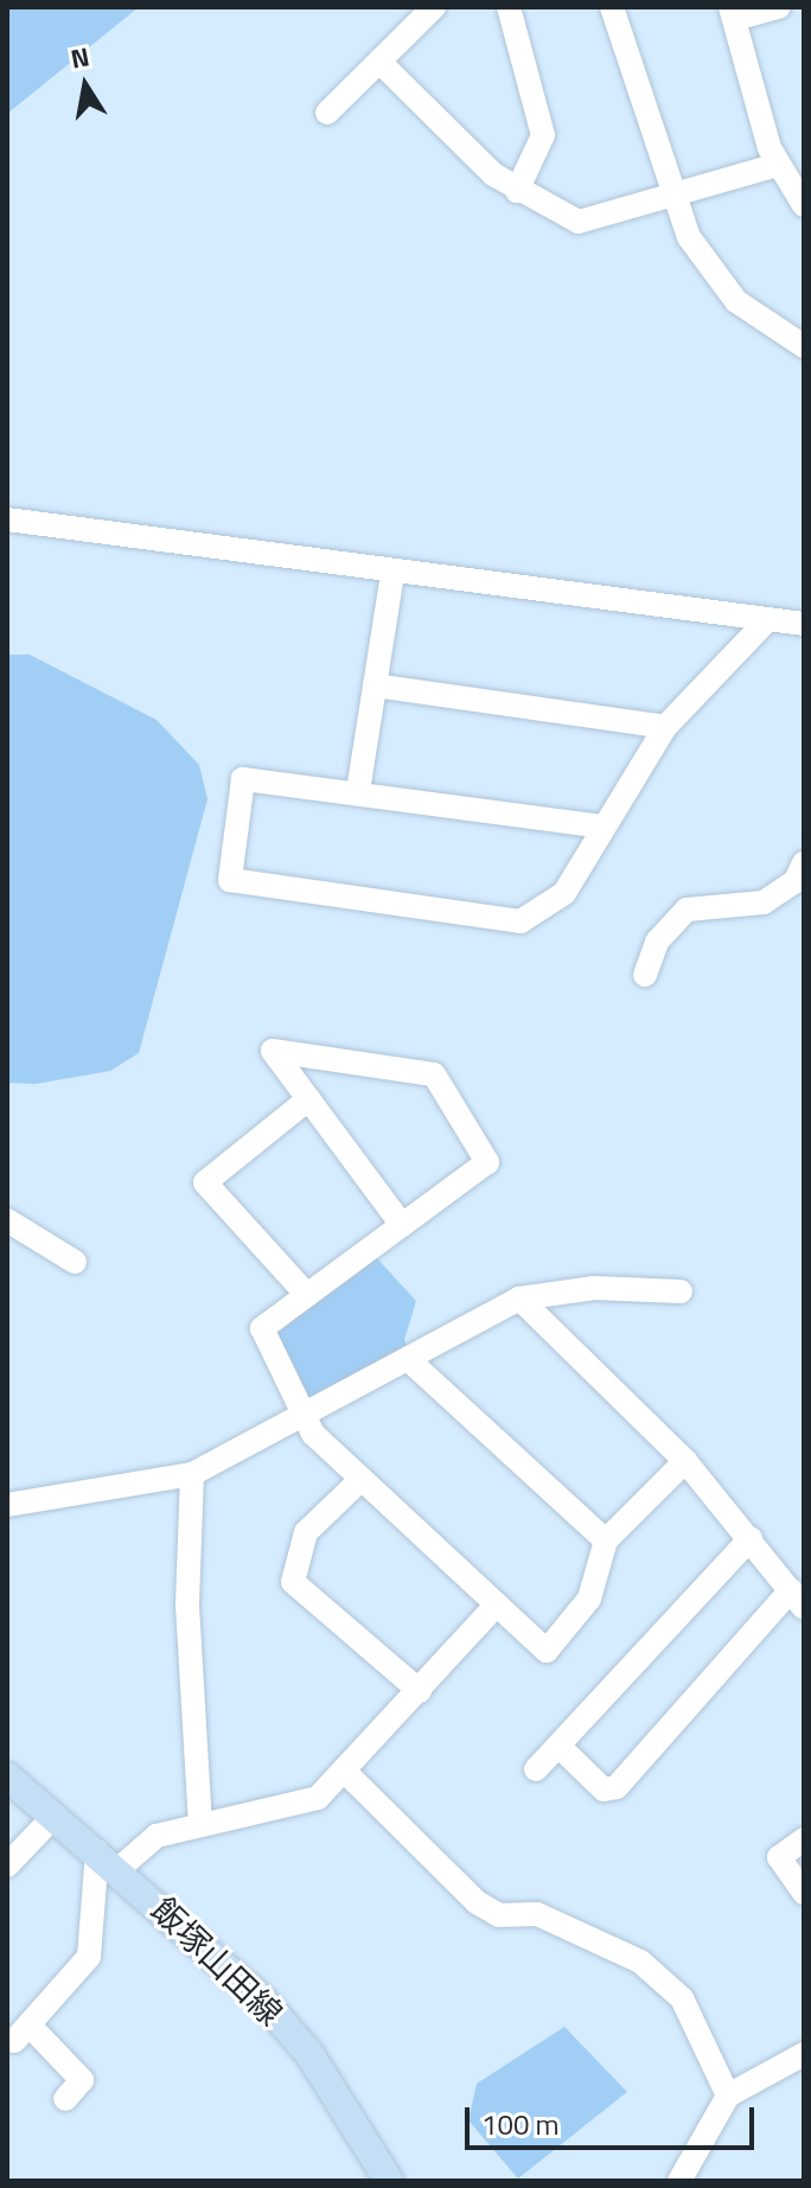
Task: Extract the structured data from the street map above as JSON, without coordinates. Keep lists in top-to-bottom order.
{
  "streets": {
    "main road": ["飯塚山田線"]
  },
  "scale_bar": "100 m",
  "north": "top"
}
